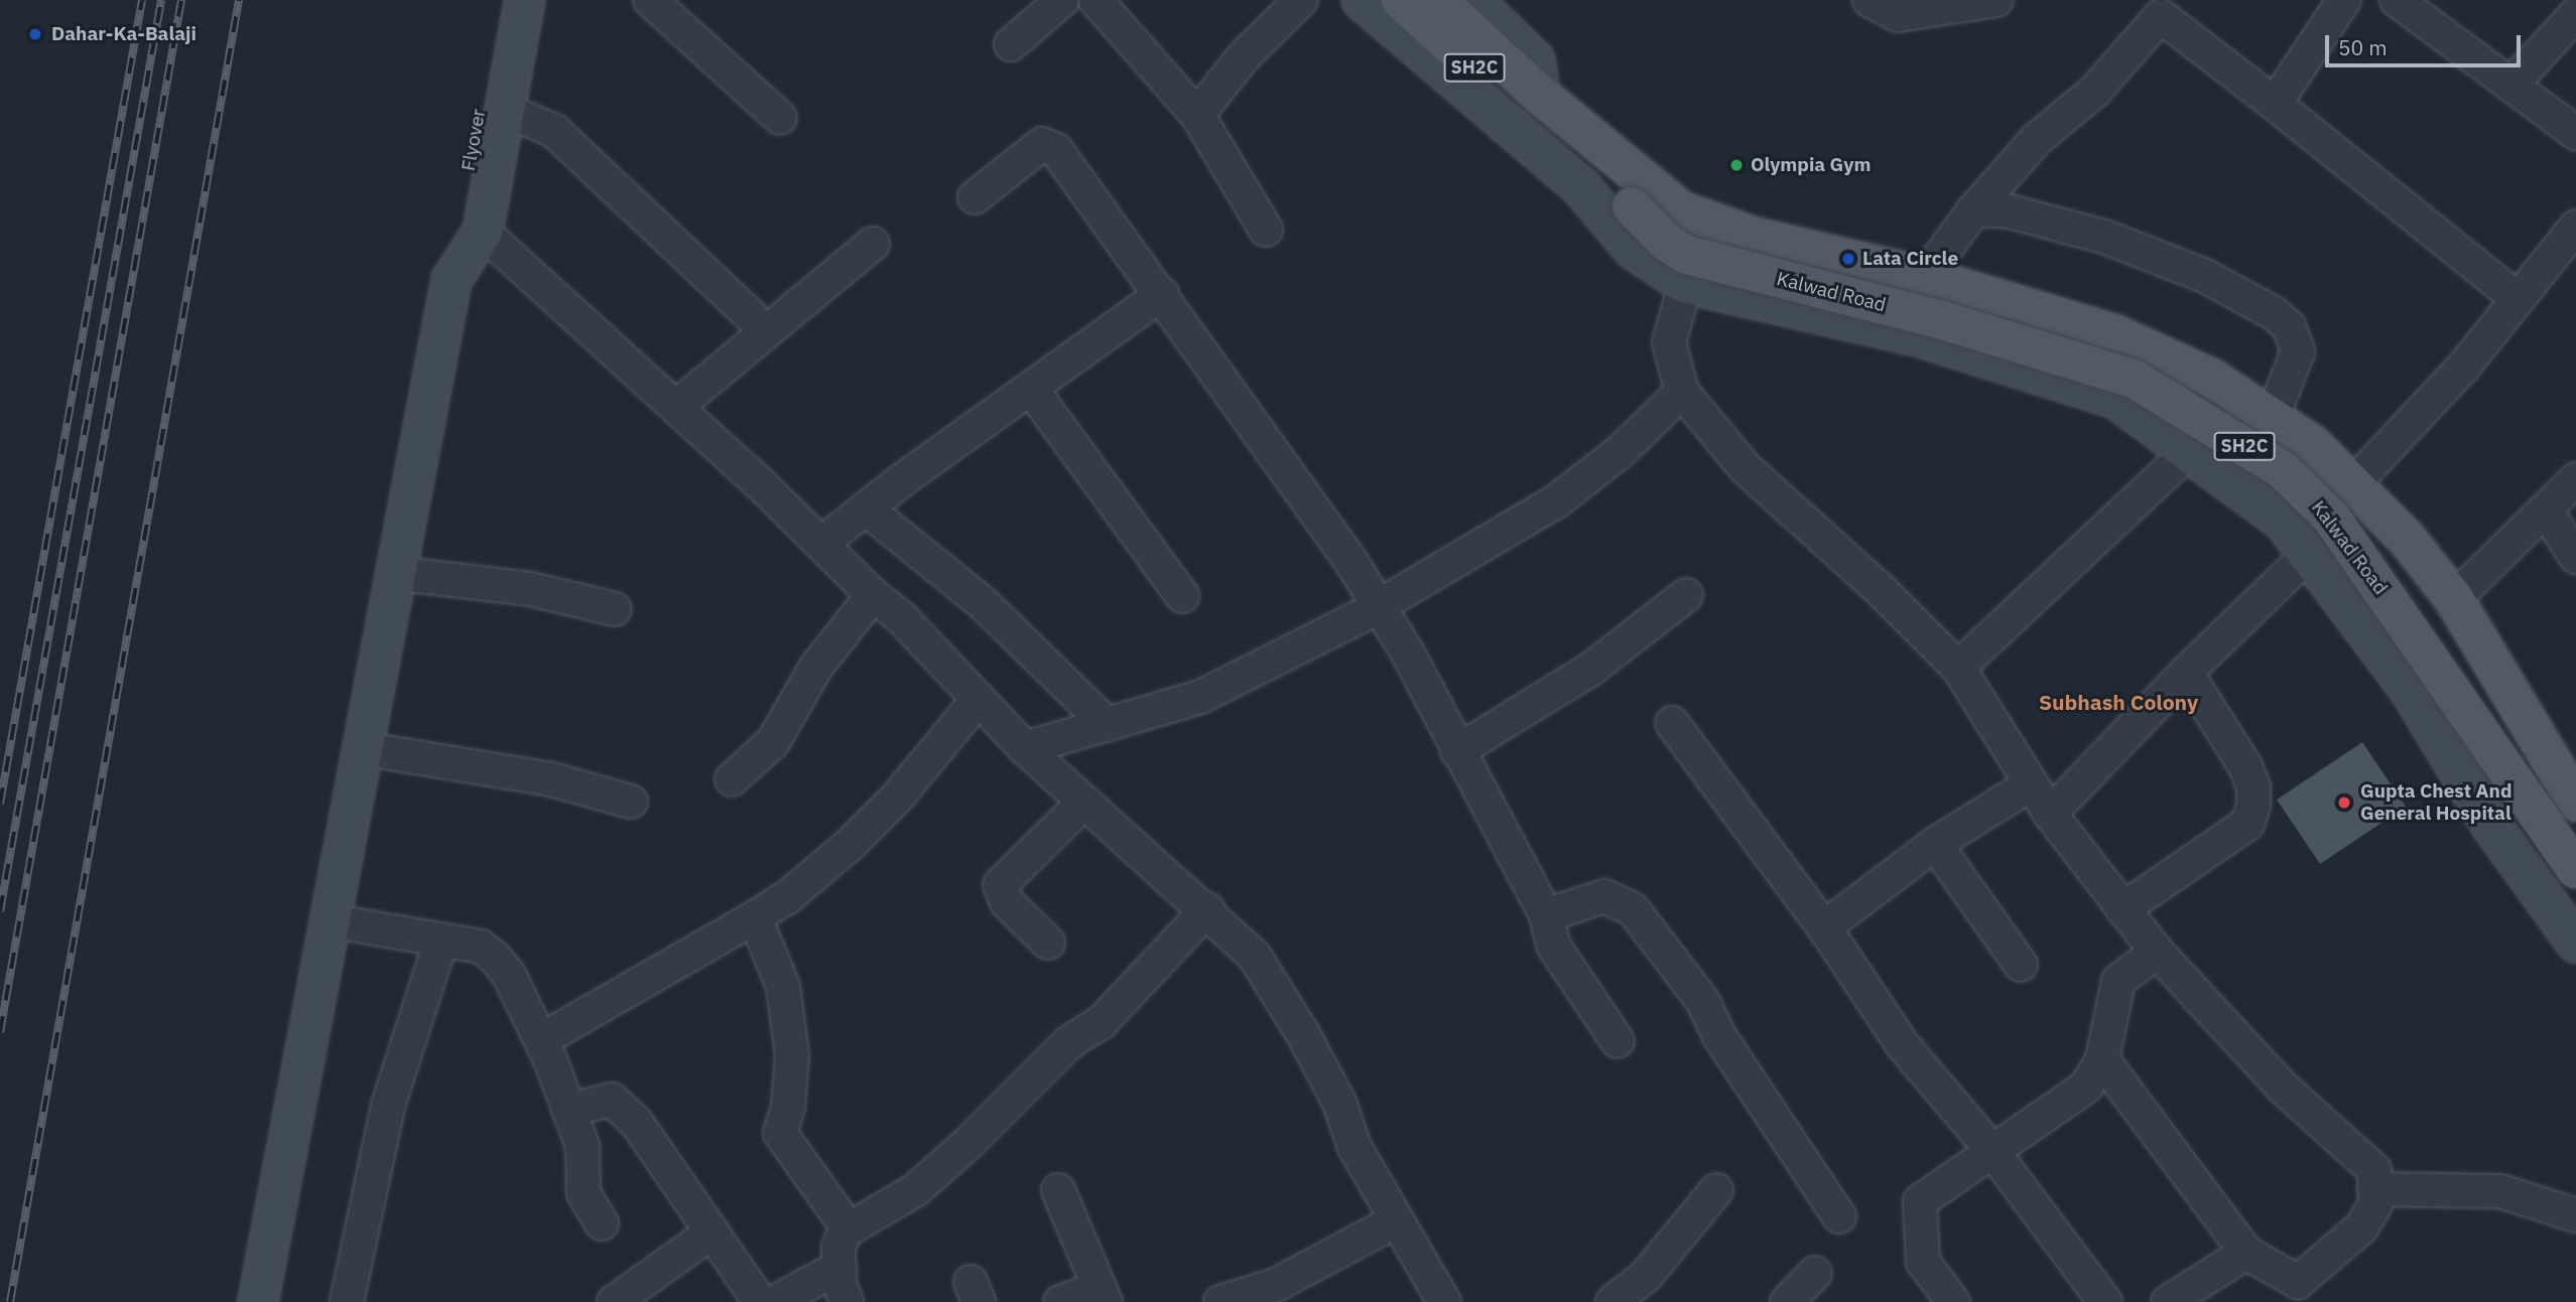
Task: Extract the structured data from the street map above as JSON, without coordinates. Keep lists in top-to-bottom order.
{
  "streets": {
    "main road": ["SH2C", "Kalwad Road"],
    "street": ["Flyover"]
  },
  "crossings": [
    ["SH2C", "Kalwad Road"]
  ],
  "districts": ["Subhash Colony"],
  "places": [
    "Dahar-Ka-Balaji",
    "Olympia Gym",
    "Lata Circle",
    "Gupta Chest And General Hospital"
  ],
  "scale_bar": "50 m"
}
